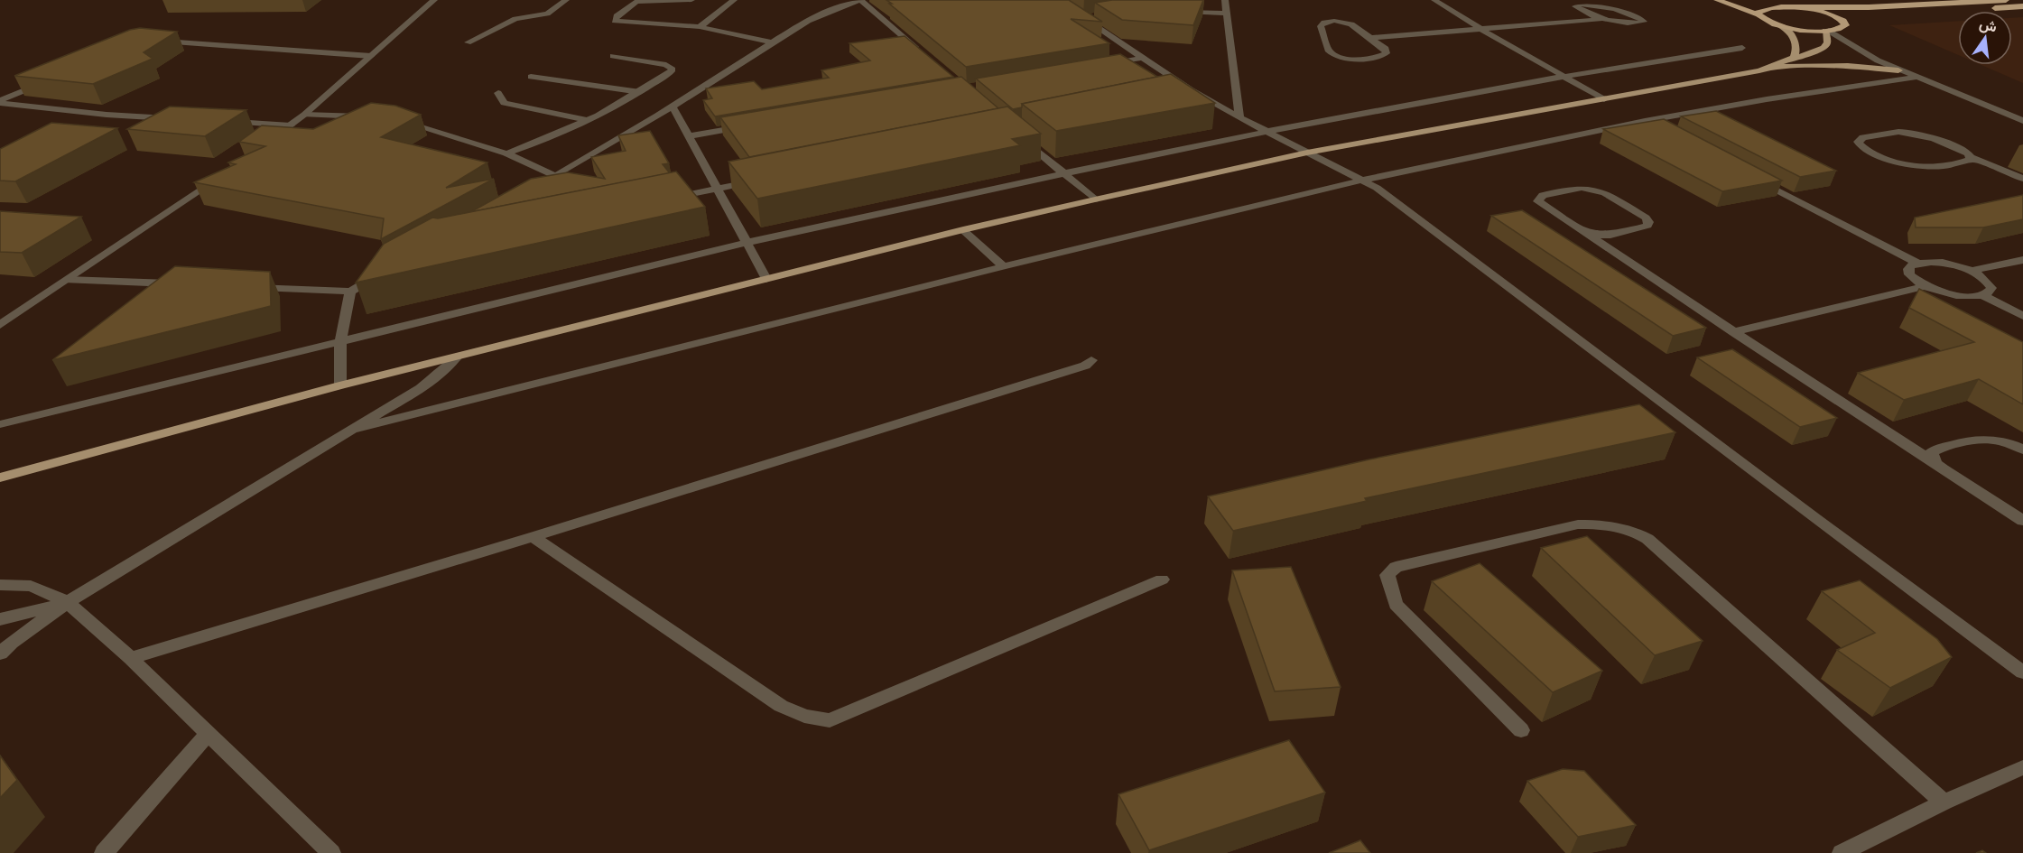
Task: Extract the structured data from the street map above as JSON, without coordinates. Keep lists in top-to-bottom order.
{
  "north": "top"
}
